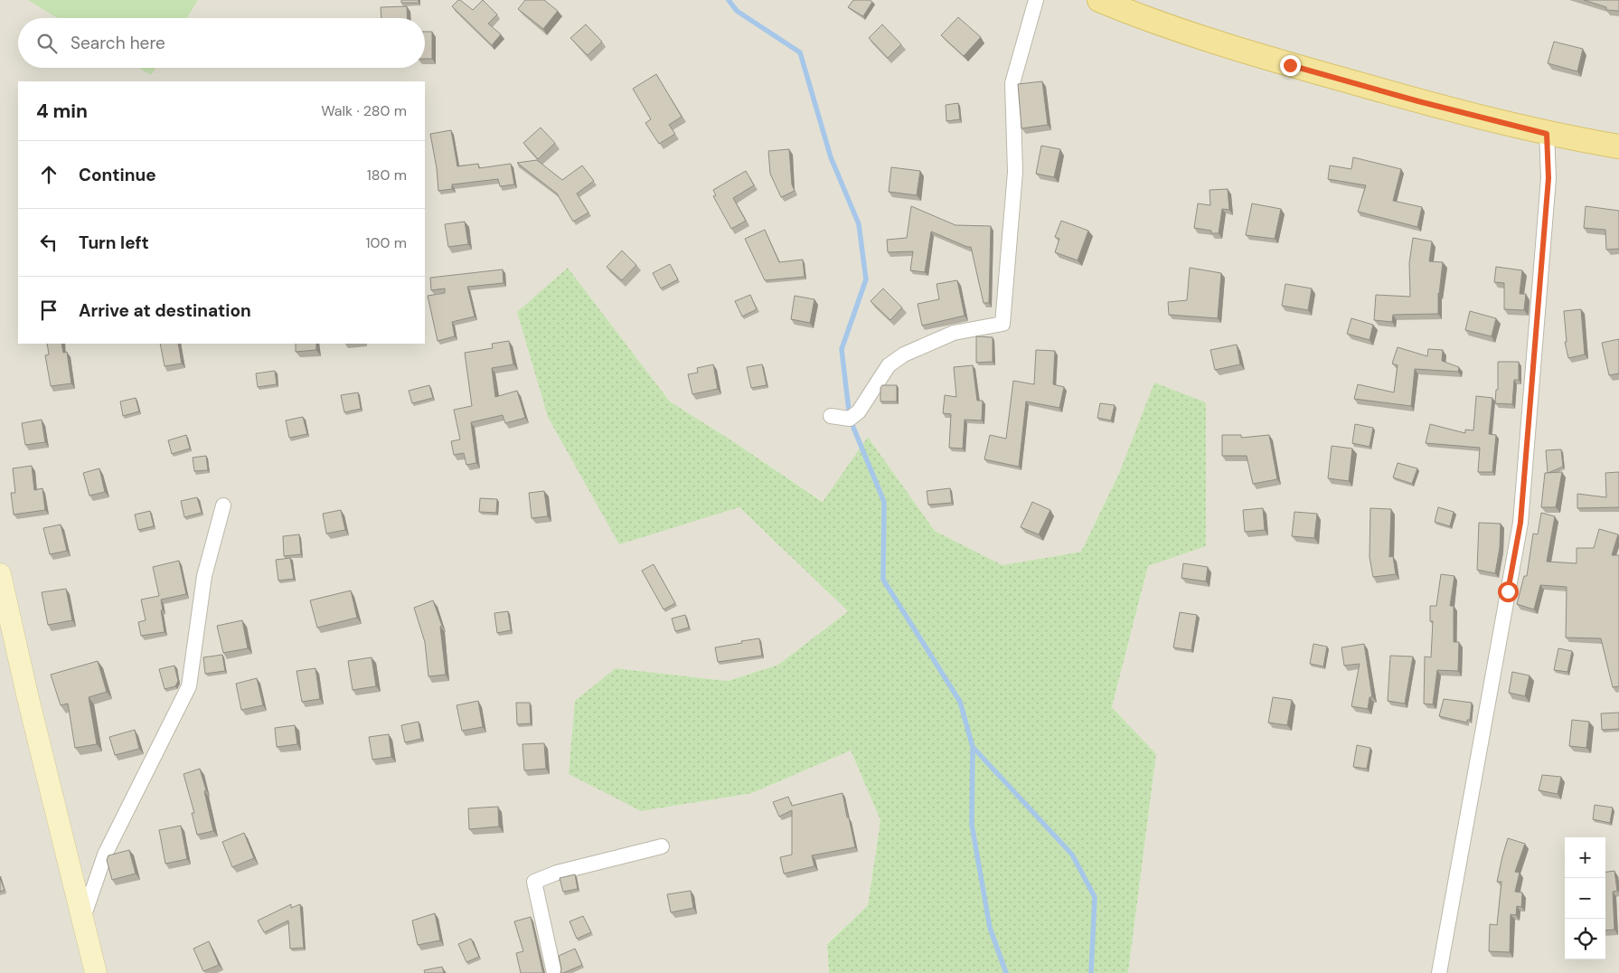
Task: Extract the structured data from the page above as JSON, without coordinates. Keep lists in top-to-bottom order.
{
  "page": {
    "search": "Search here",
    "heading": ["4 min", "Walk · 280 m"],
    "list": [
      ["Continue", "180 m"],
      ["Turn left", "100 m"],
      "Arrive at destination"
    ],
    "map_buttons": ["+", "−"]
  }
}
